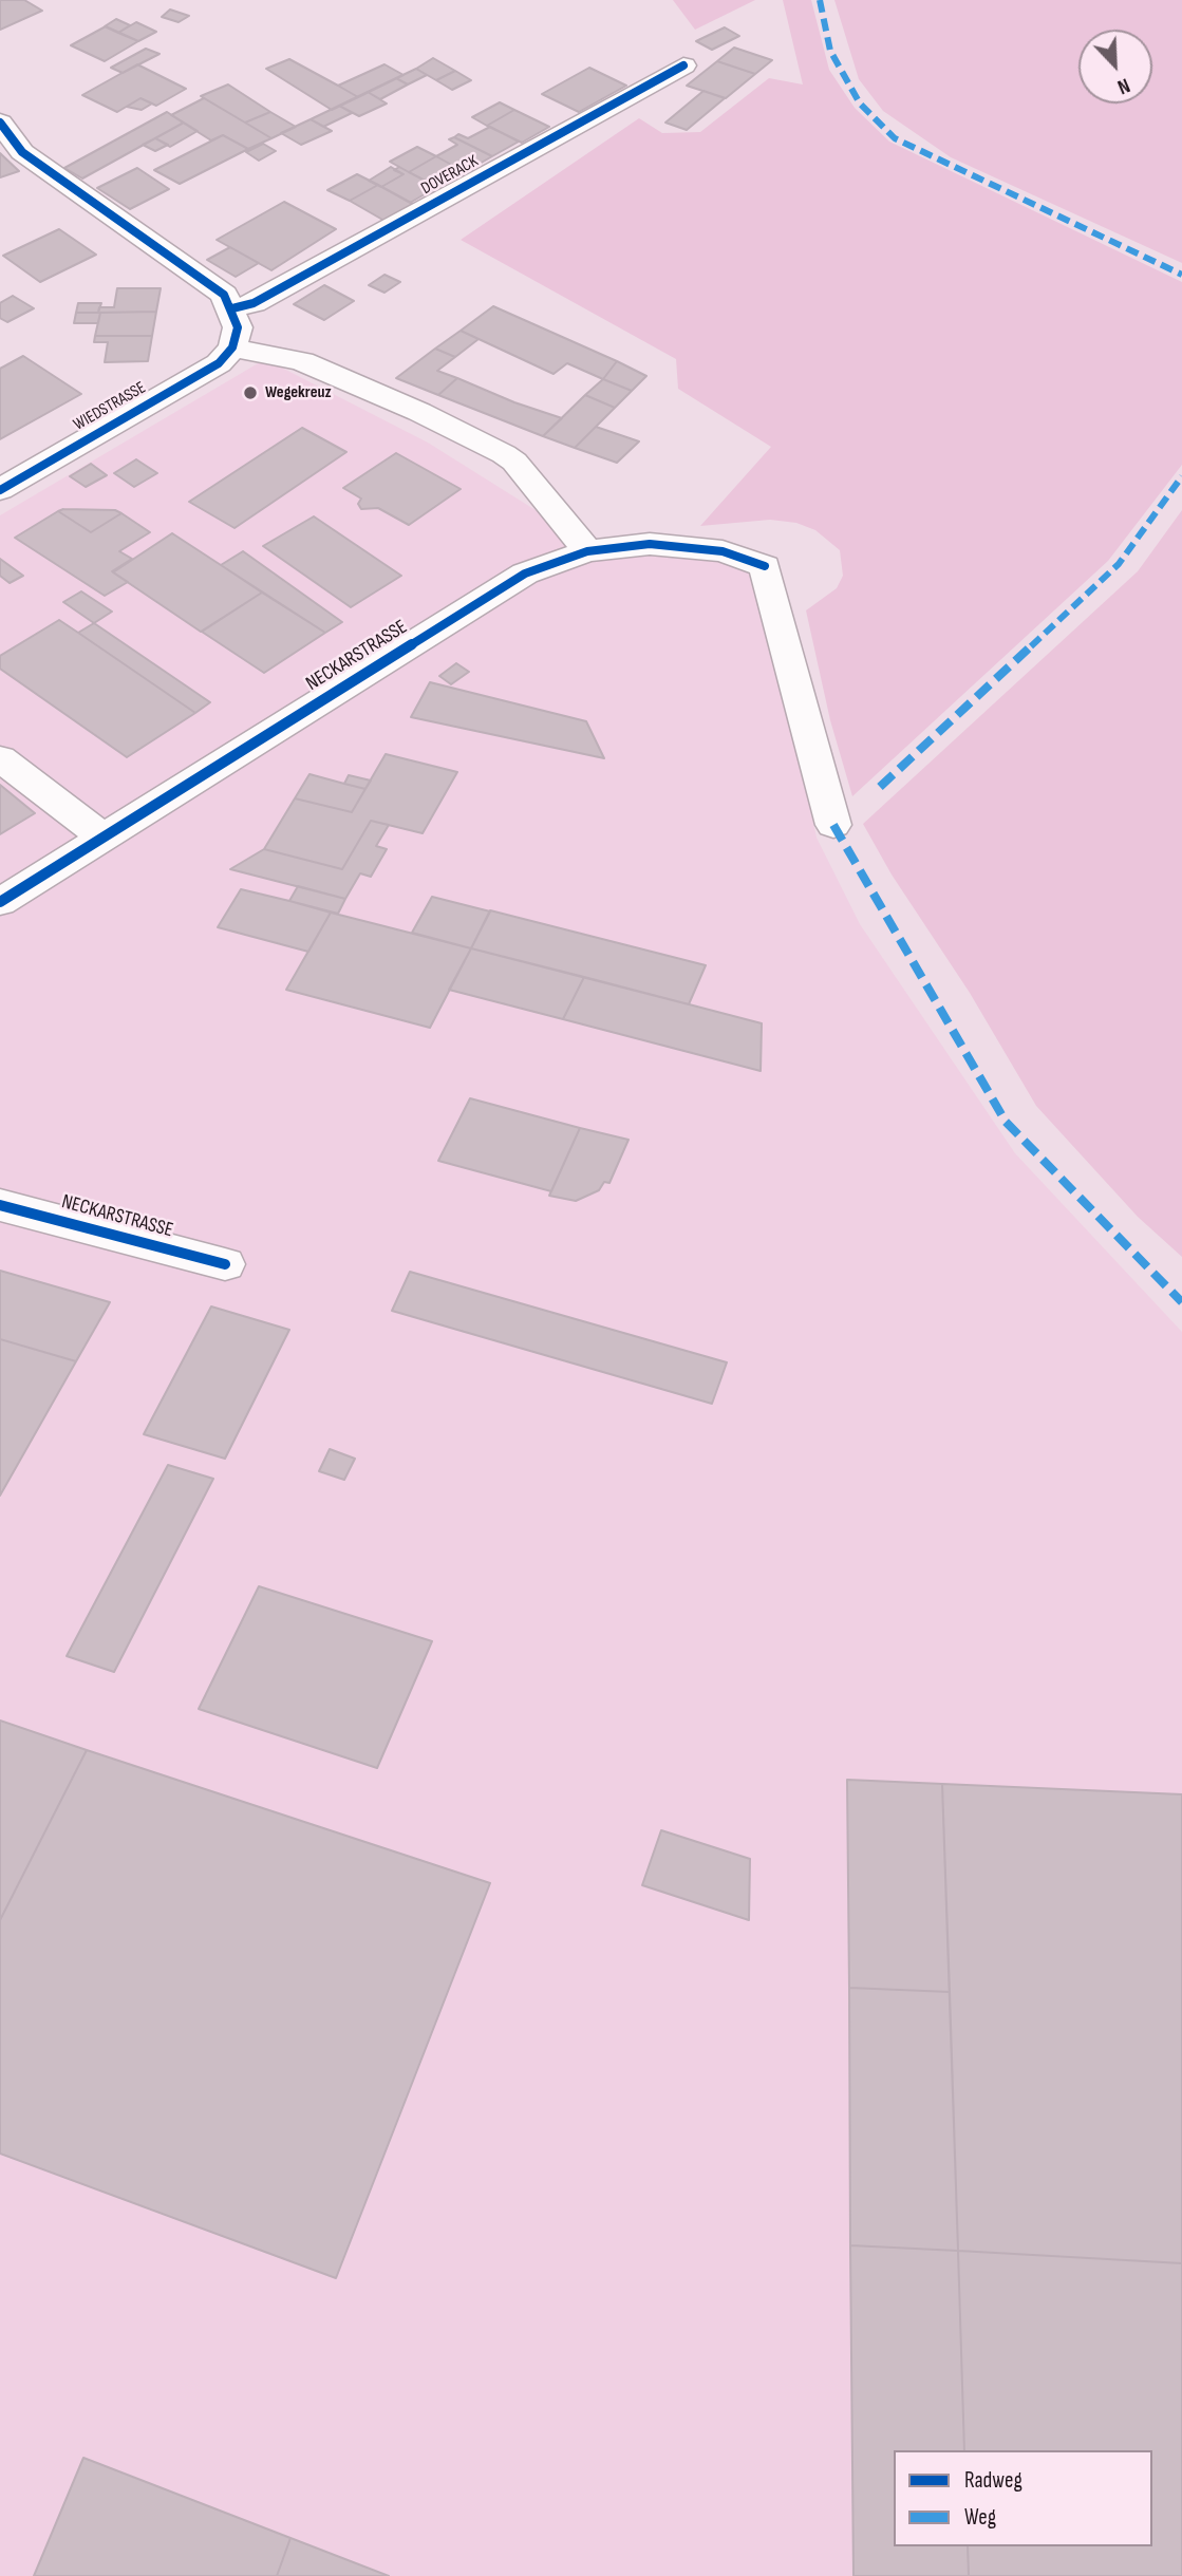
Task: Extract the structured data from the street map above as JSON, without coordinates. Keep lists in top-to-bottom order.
{
  "streets": {
    "street": ["DOVERACK", "WIEDSTRASSE", "NECKARSTRASSE"]
  },
  "places": ["Wegekreuz"],
  "legend": ["Radweg", "Weg"],
  "north": "bottom right"
}
